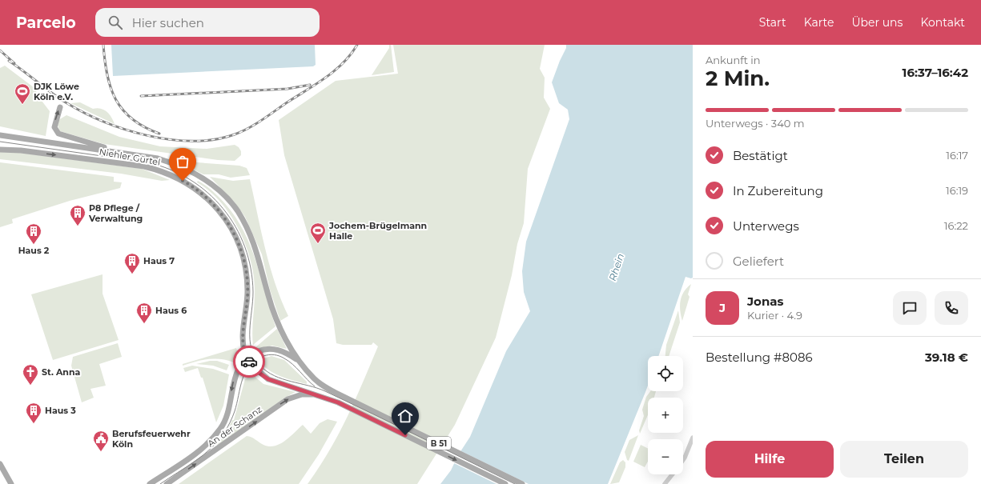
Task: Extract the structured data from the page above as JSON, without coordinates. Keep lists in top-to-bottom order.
{
  "streets": {
    "main road": ["Niehler Gürtel", "An der Schanz", "B 51"]
  },
  "crossings": [
    ["Niehler Gürtel", "An der Schanz"],
    ["Niehler Gürtel", "B 51"],
    ["An der Schanz", "B 51"]
  ],
  "water": ["Rhein"],
  "places": {
    "sports": ["DJK Löwe Köln e.V.", "Jochem-Brügelmann Halle"],
    "building": [
      "P8 Pflege / Verwaltung",
      "Haus 2",
      "Haus 7",
      "Haus 6",
      "Haus 3"
    ],
    "church": ["St. Anna"],
    "public building": ["Berufsfeuerwehr Köln"]
  },
  "page": {
    "header": "Parcelo",
    "search": "Hier suchen",
    "nav": [
      "Start",
      "Karte",
      "Über uns",
      "Kontakt"
    ],
    "heading": ["2 Min.", "Ankunft in", "16:37–16:42"],
    "panel": [
      "Jonas",
      "Kurier · 4.9",
      "Bestellung #8086",
      "39.18 €"
    ],
    "bar": "Unterwegs · 340 m",
    "list": [
      ["Bestätigt", "16:17"],
      ["In Zubereitung", "16:19"],
      ["Unterwegs", "16:22"],
      "Geliefert"
    ],
    "round": "J",
    "map_buttons": ["+", "−"],
    "buttons": ["Hilfe", "Teilen"]
  }
}
